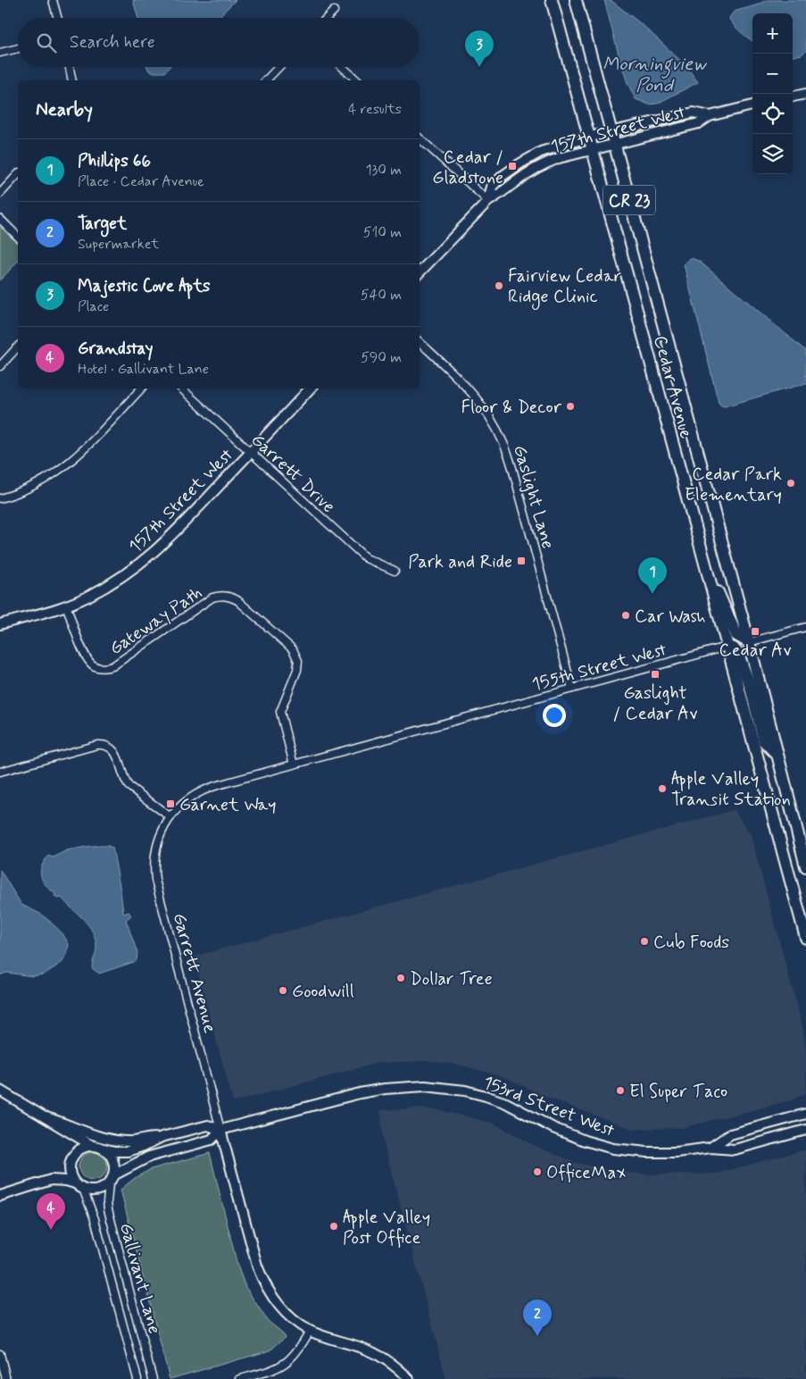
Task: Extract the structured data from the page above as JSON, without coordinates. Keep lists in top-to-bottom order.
{
  "streets": {
    "main road": ["CR 23", "Cedar Avenue"],
    "street": [
      "157th Street West",
      "Garrett Drive",
      "Gaslight Lane",
      "Gateway Path",
      "155th Street West",
      "Garrett Avenue",
      "153rd Street West",
      "Gallivant Lane"
    ]
  },
  "crossings": [
    ["157th Street West", "Cedar Avenue"],
    ["157th Street West", "Garrett Drive"],
    ["157th Street West", "Gateway Path"],
    ["Cedar Avenue", "155th Street West"],
    ["Gaslight Lane", "155th Street West"],
    ["Gateway Path", "Garrett Avenue"],
    ["155th Street West", "Garrett Avenue"],
    ["Garrett Avenue", "153rd Street West"],
    ["153rd Street West", "Gallivant Lane"]
  ],
  "water": ["Morningview Pond"],
  "places": {
    "transit": [
      "Cedar / Gladstone",
      "Park and Ride",
      "Cedar Av",
      "Gaslight / Cedar Av",
      "Garnet Way"
    ],
    "other": [
      "Fairview Cedar Ridge Clinic",
      "Floor & Decor",
      "Cedar Park Elementary",
      "Car Wash",
      "Apple Valley Transit Station",
      "Cub Foods",
      "Dollar Tree",
      "Goodwill",
      "El Super Taco",
      "OfficeMax",
      "Apple Valley Post Office"
    ]
  },
  "page": {
    "map_buttons": ["+", "−"],
    "search": "Search here",
    "pins": [
      "3",
      "1",
      "4",
      "2"
    ],
    "heading": ["Nearby", "4 results"],
    "list": [
      {
        "mark": "1",
        "name": "Phillips 66",
        "note": "Place · Cedar Avenue",
        "value": "130 m"
      },
      {
        "mark": "2",
        "name": "Target",
        "note": "Supermarket",
        "value": "510 m"
      },
      {
        "mark": "3",
        "name": "Majestic Cove Apts",
        "note": "Place",
        "value": "540 m"
      },
      {
        "mark": "4",
        "name": "Grandstay",
        "note": "Hotel · Gallivant Lane",
        "value": "590 m"
      }
    ]
  }
}
